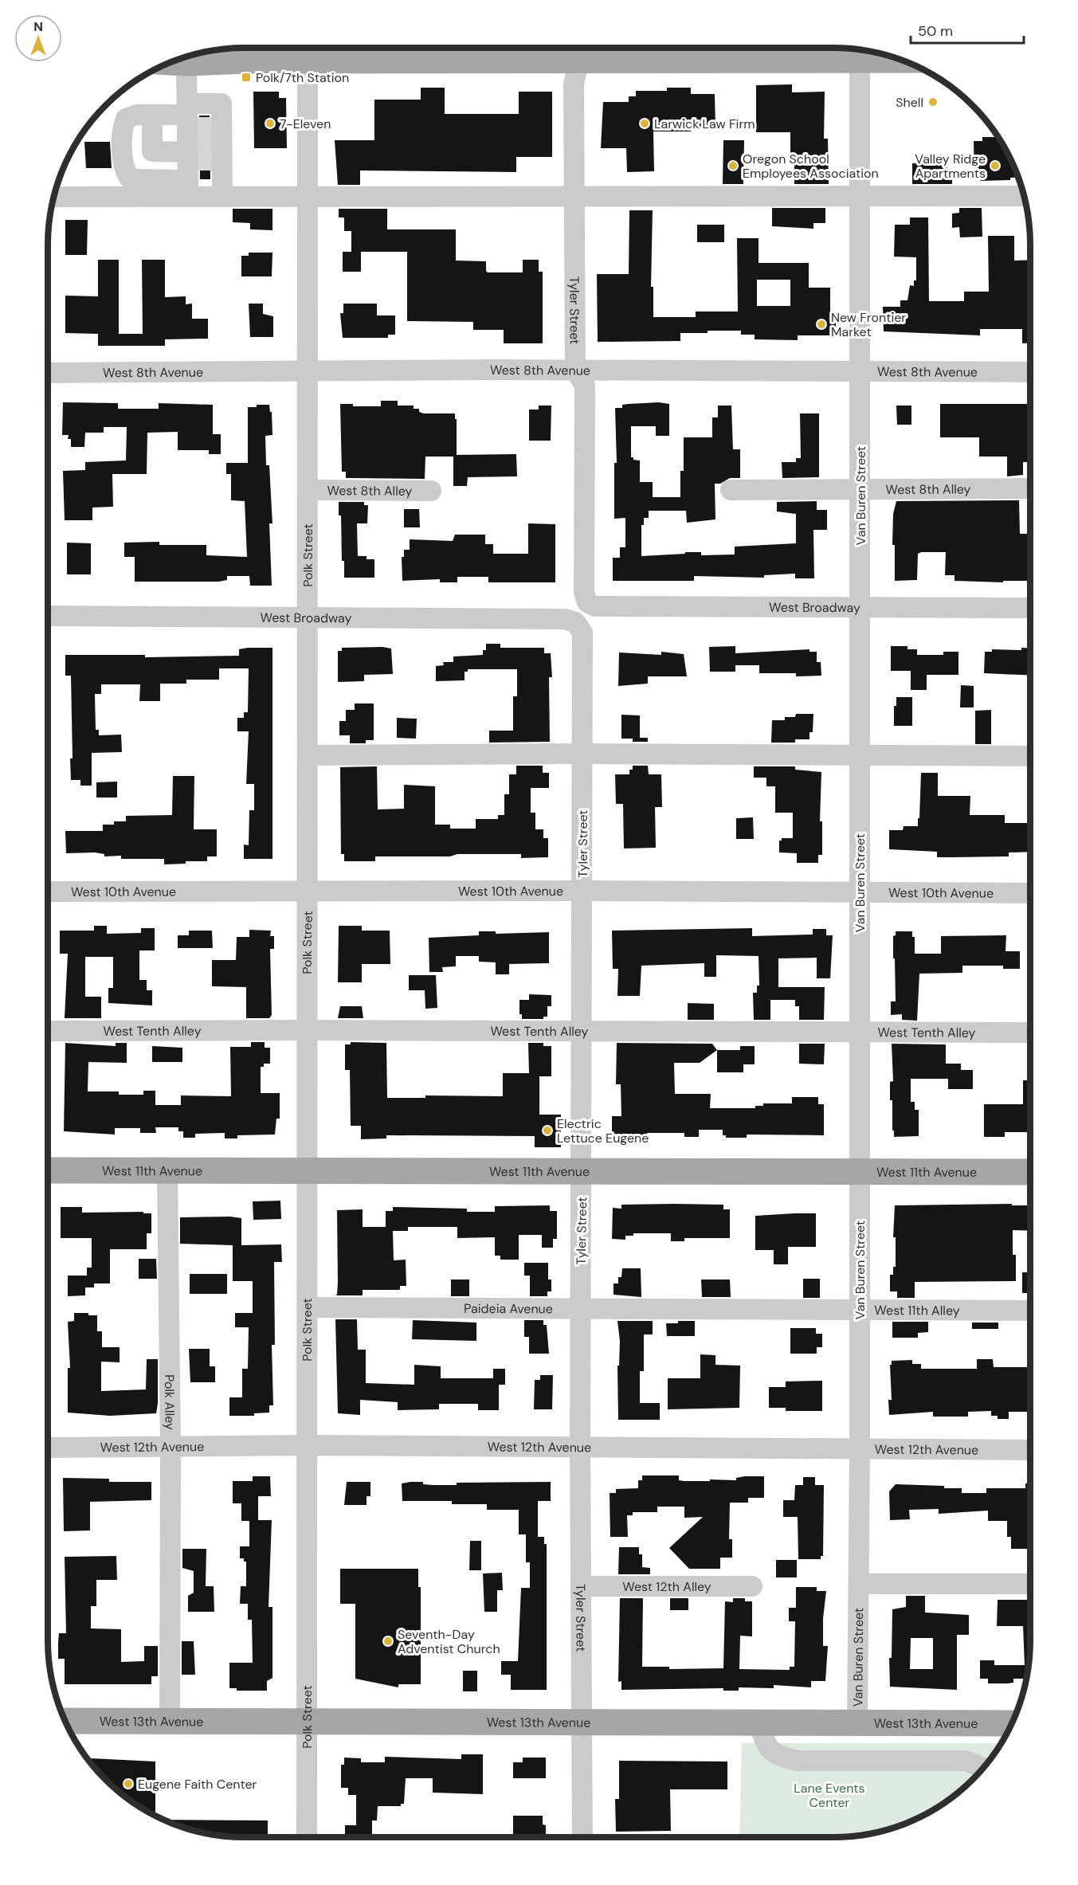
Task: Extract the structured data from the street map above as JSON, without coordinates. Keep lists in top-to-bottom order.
{
  "streets": {
    "main road": ["West 11th Avenue", "West 13th Avenue"],
    "street": [
      "Tyler Street",
      "West 8th Avenue",
      "West 8th Alley",
      "Van Buren Street",
      "Polk Street",
      "West Broadway",
      "West 10th Avenue",
      "West Tenth Alley",
      "Paideia Avenue",
      "West 11th Alley",
      "Polk Alley",
      "West 12th Avenue",
      "West 12th Alley"
    ]
  },
  "crossings": [
    ["Tyler Street", "West 8th Avenue"],
    ["Tyler Street", "West Broadway"],
    ["Tyler Street", "West 10th Avenue"],
    ["Tyler Street", "West Tenth Alley"],
    ["Tyler Street", "West 11th Avenue"],
    ["Tyler Street", "Paideia Avenue"],
    ["Tyler Street", "West 12th Avenue"],
    ["Tyler Street", "West 12th Alley"],
    ["Tyler Street", "West 13th Avenue"],
    ["West 8th Avenue", "Van Buren Street"],
    ["West 8th Avenue", "Polk Street"],
    ["West 8th Alley", "Van Buren Street"],
    ["West 8th Alley", "Polk Street"],
    ["Van Buren Street", "West Broadway"],
    ["Van Buren Street", "West 10th Avenue"],
    ["Van Buren Street", "West Tenth Alley"],
    ["Van Buren Street", "West 11th Avenue"],
    ["Van Buren Street", "West 11th Alley"],
    ["Van Buren Street", "West 12th Avenue"],
    ["Van Buren Street", "West 13th Avenue"],
    ["Polk Street", "West Broadway"],
    ["Polk Street", "West 10th Avenue"],
    ["Polk Street", "West Tenth Alley"],
    ["Polk Street", "West 11th Avenue"],
    ["Polk Street", "Paideia Avenue"],
    ["Polk Street", "West 12th Avenue"],
    ["Polk Street", "West 13th Avenue"],
    ["West 11th Avenue", "Polk Alley"],
    ["Paideia Avenue", "West 11th Alley"],
    ["Polk Alley", "West 12th Avenue"],
    ["Polk Alley", "West 13th Avenue"]
  ],
  "parks": ["Lane Events Center"],
  "places": {
    "transit": ["Polk/7th Station"],
    "other": [
      "Shell",
      "7-Eleven",
      "Larwick Law Firm",
      "Oregon School Employees Association",
      "Valley Ridge Apartments",
      "New Frontier Market",
      "Electric Lettuce Eugene",
      "Seventh-Day Adventist Church",
      "Eugene Faith Center"
    ]
  },
  "scale_bar": "50 m",
  "north": "top"
}
